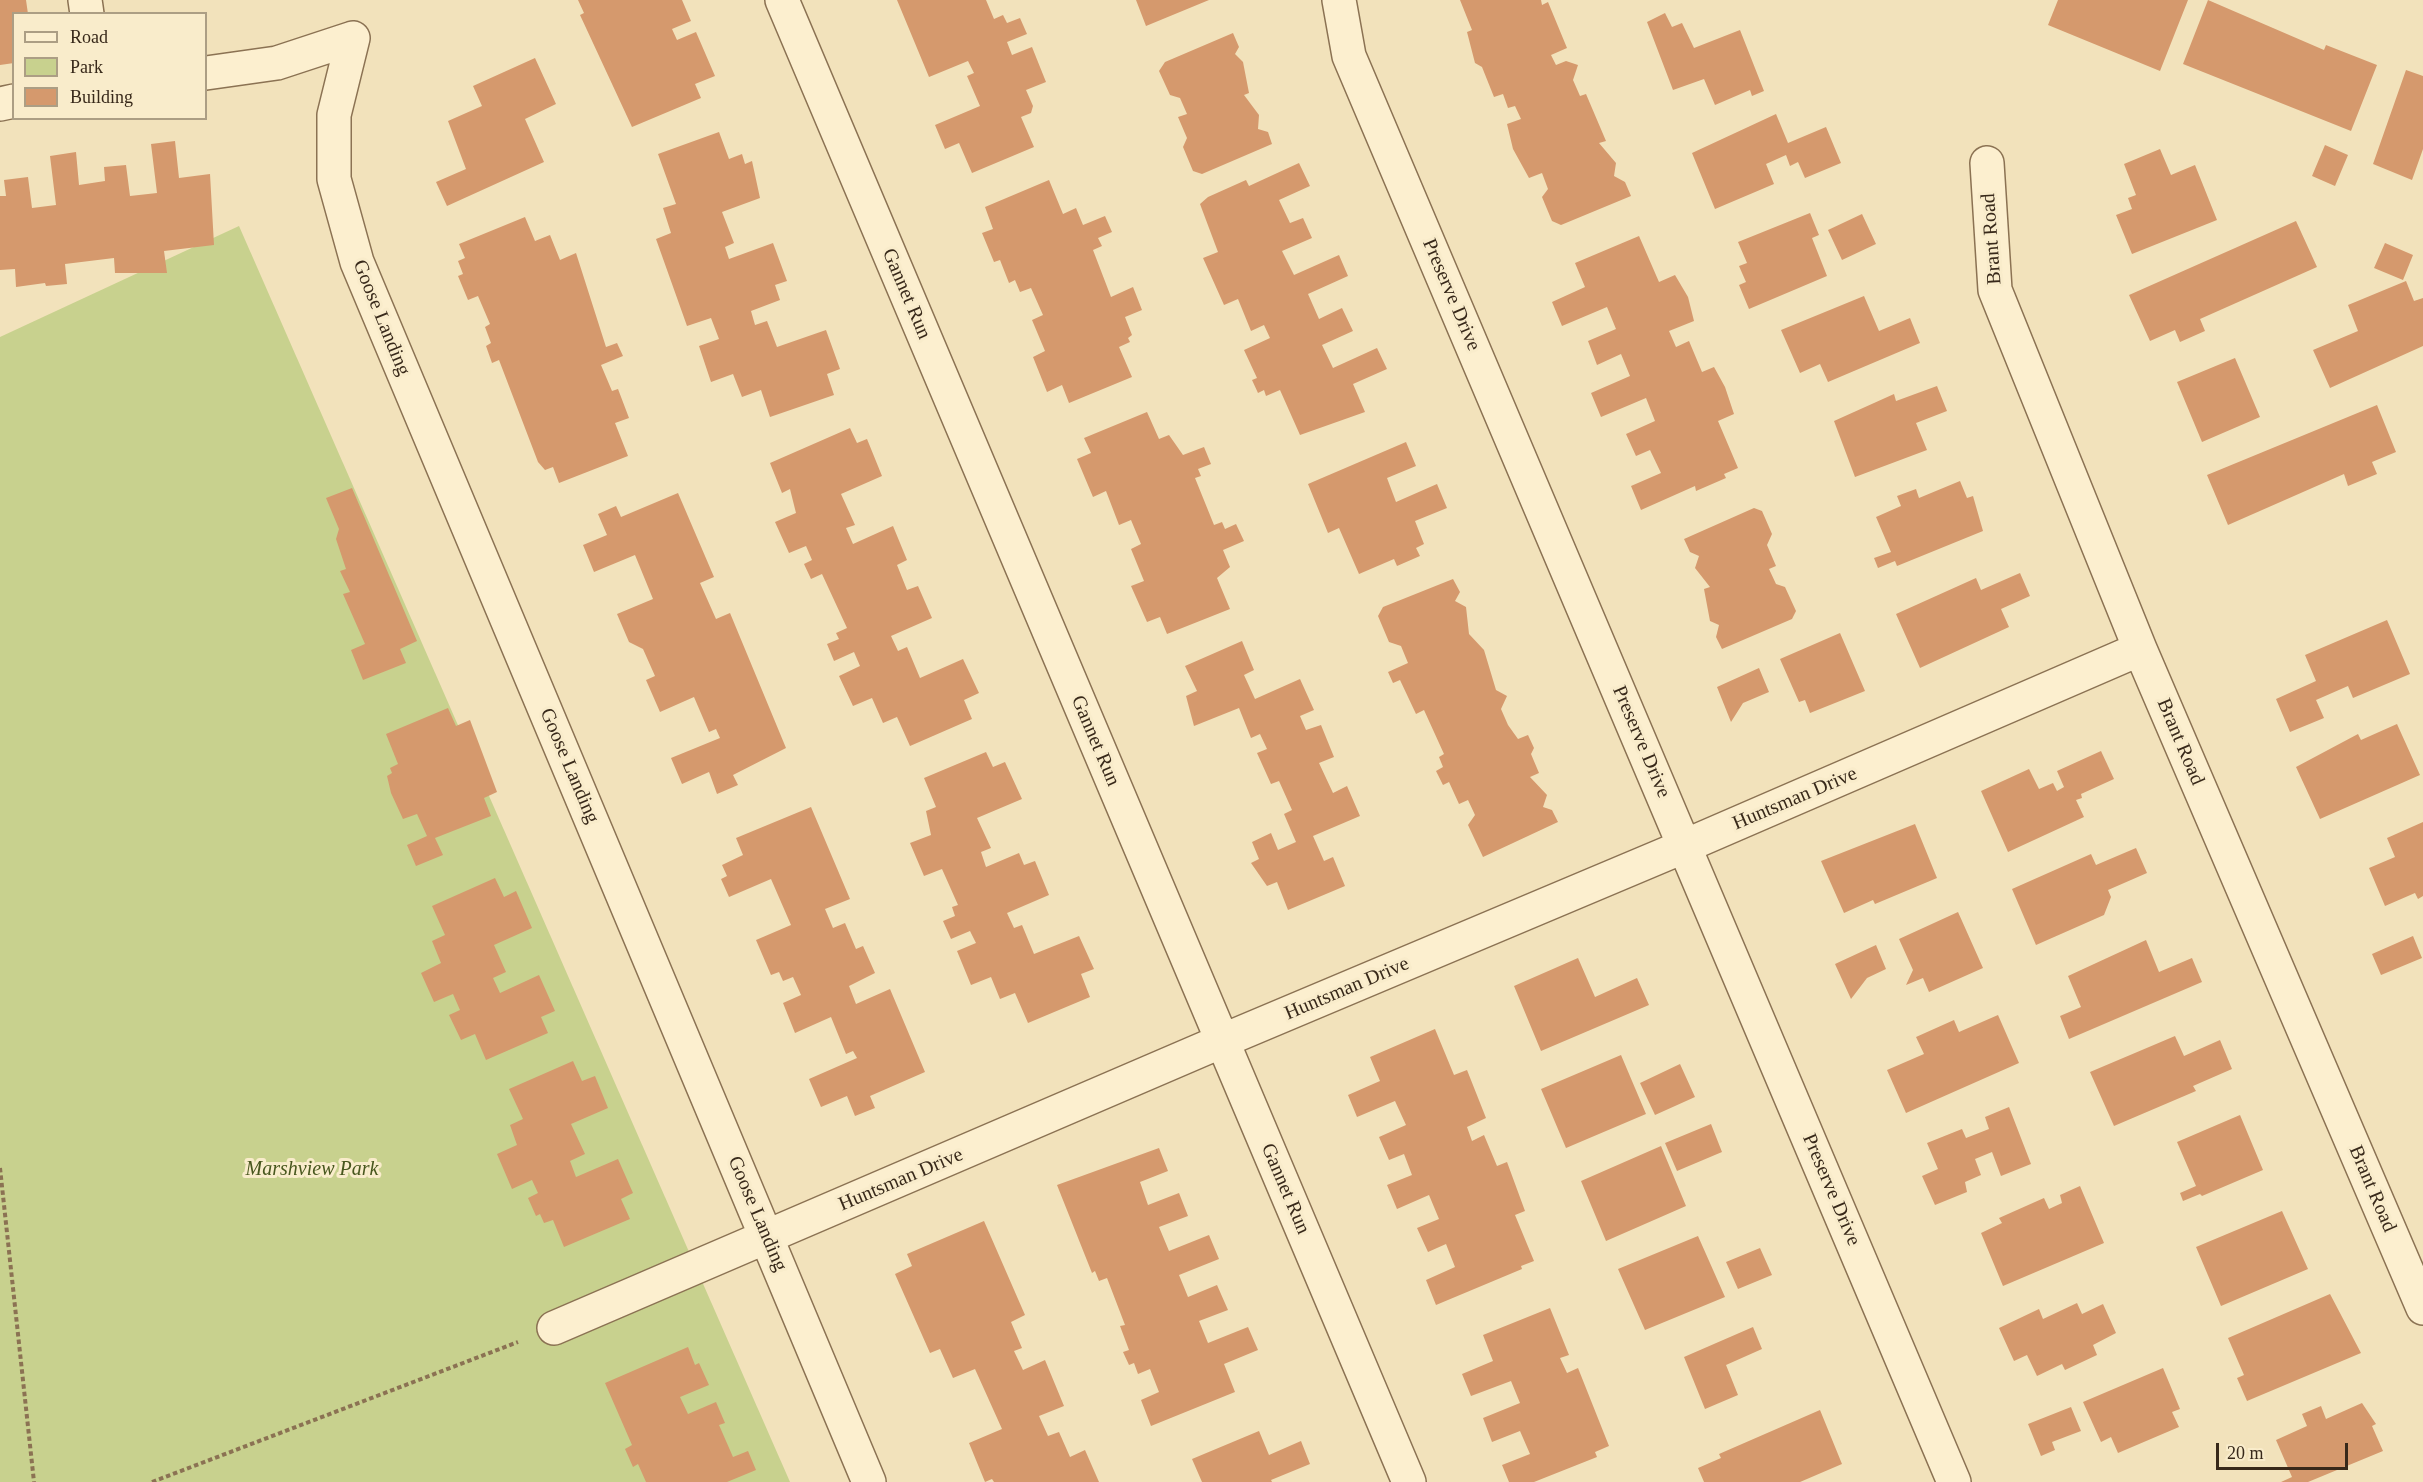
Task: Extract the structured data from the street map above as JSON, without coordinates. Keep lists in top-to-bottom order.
{
  "streets": {
    "street": [
      "Brant Road",
      "Gannet Run",
      "Preserve Drive",
      "Goose Landing",
      "Huntsman Drive"
    ]
  },
  "crossings": [
    ["Brant Road", "Huntsman Drive"],
    ["Gannet Run", "Huntsman Drive"],
    ["Preserve Drive", "Huntsman Drive"],
    ["Goose Landing", "Huntsman Drive"]
  ],
  "parks": ["Marshview Park"],
  "legend": ["Road", "Park", "Building"],
  "scale_bar": "20 m"
}
